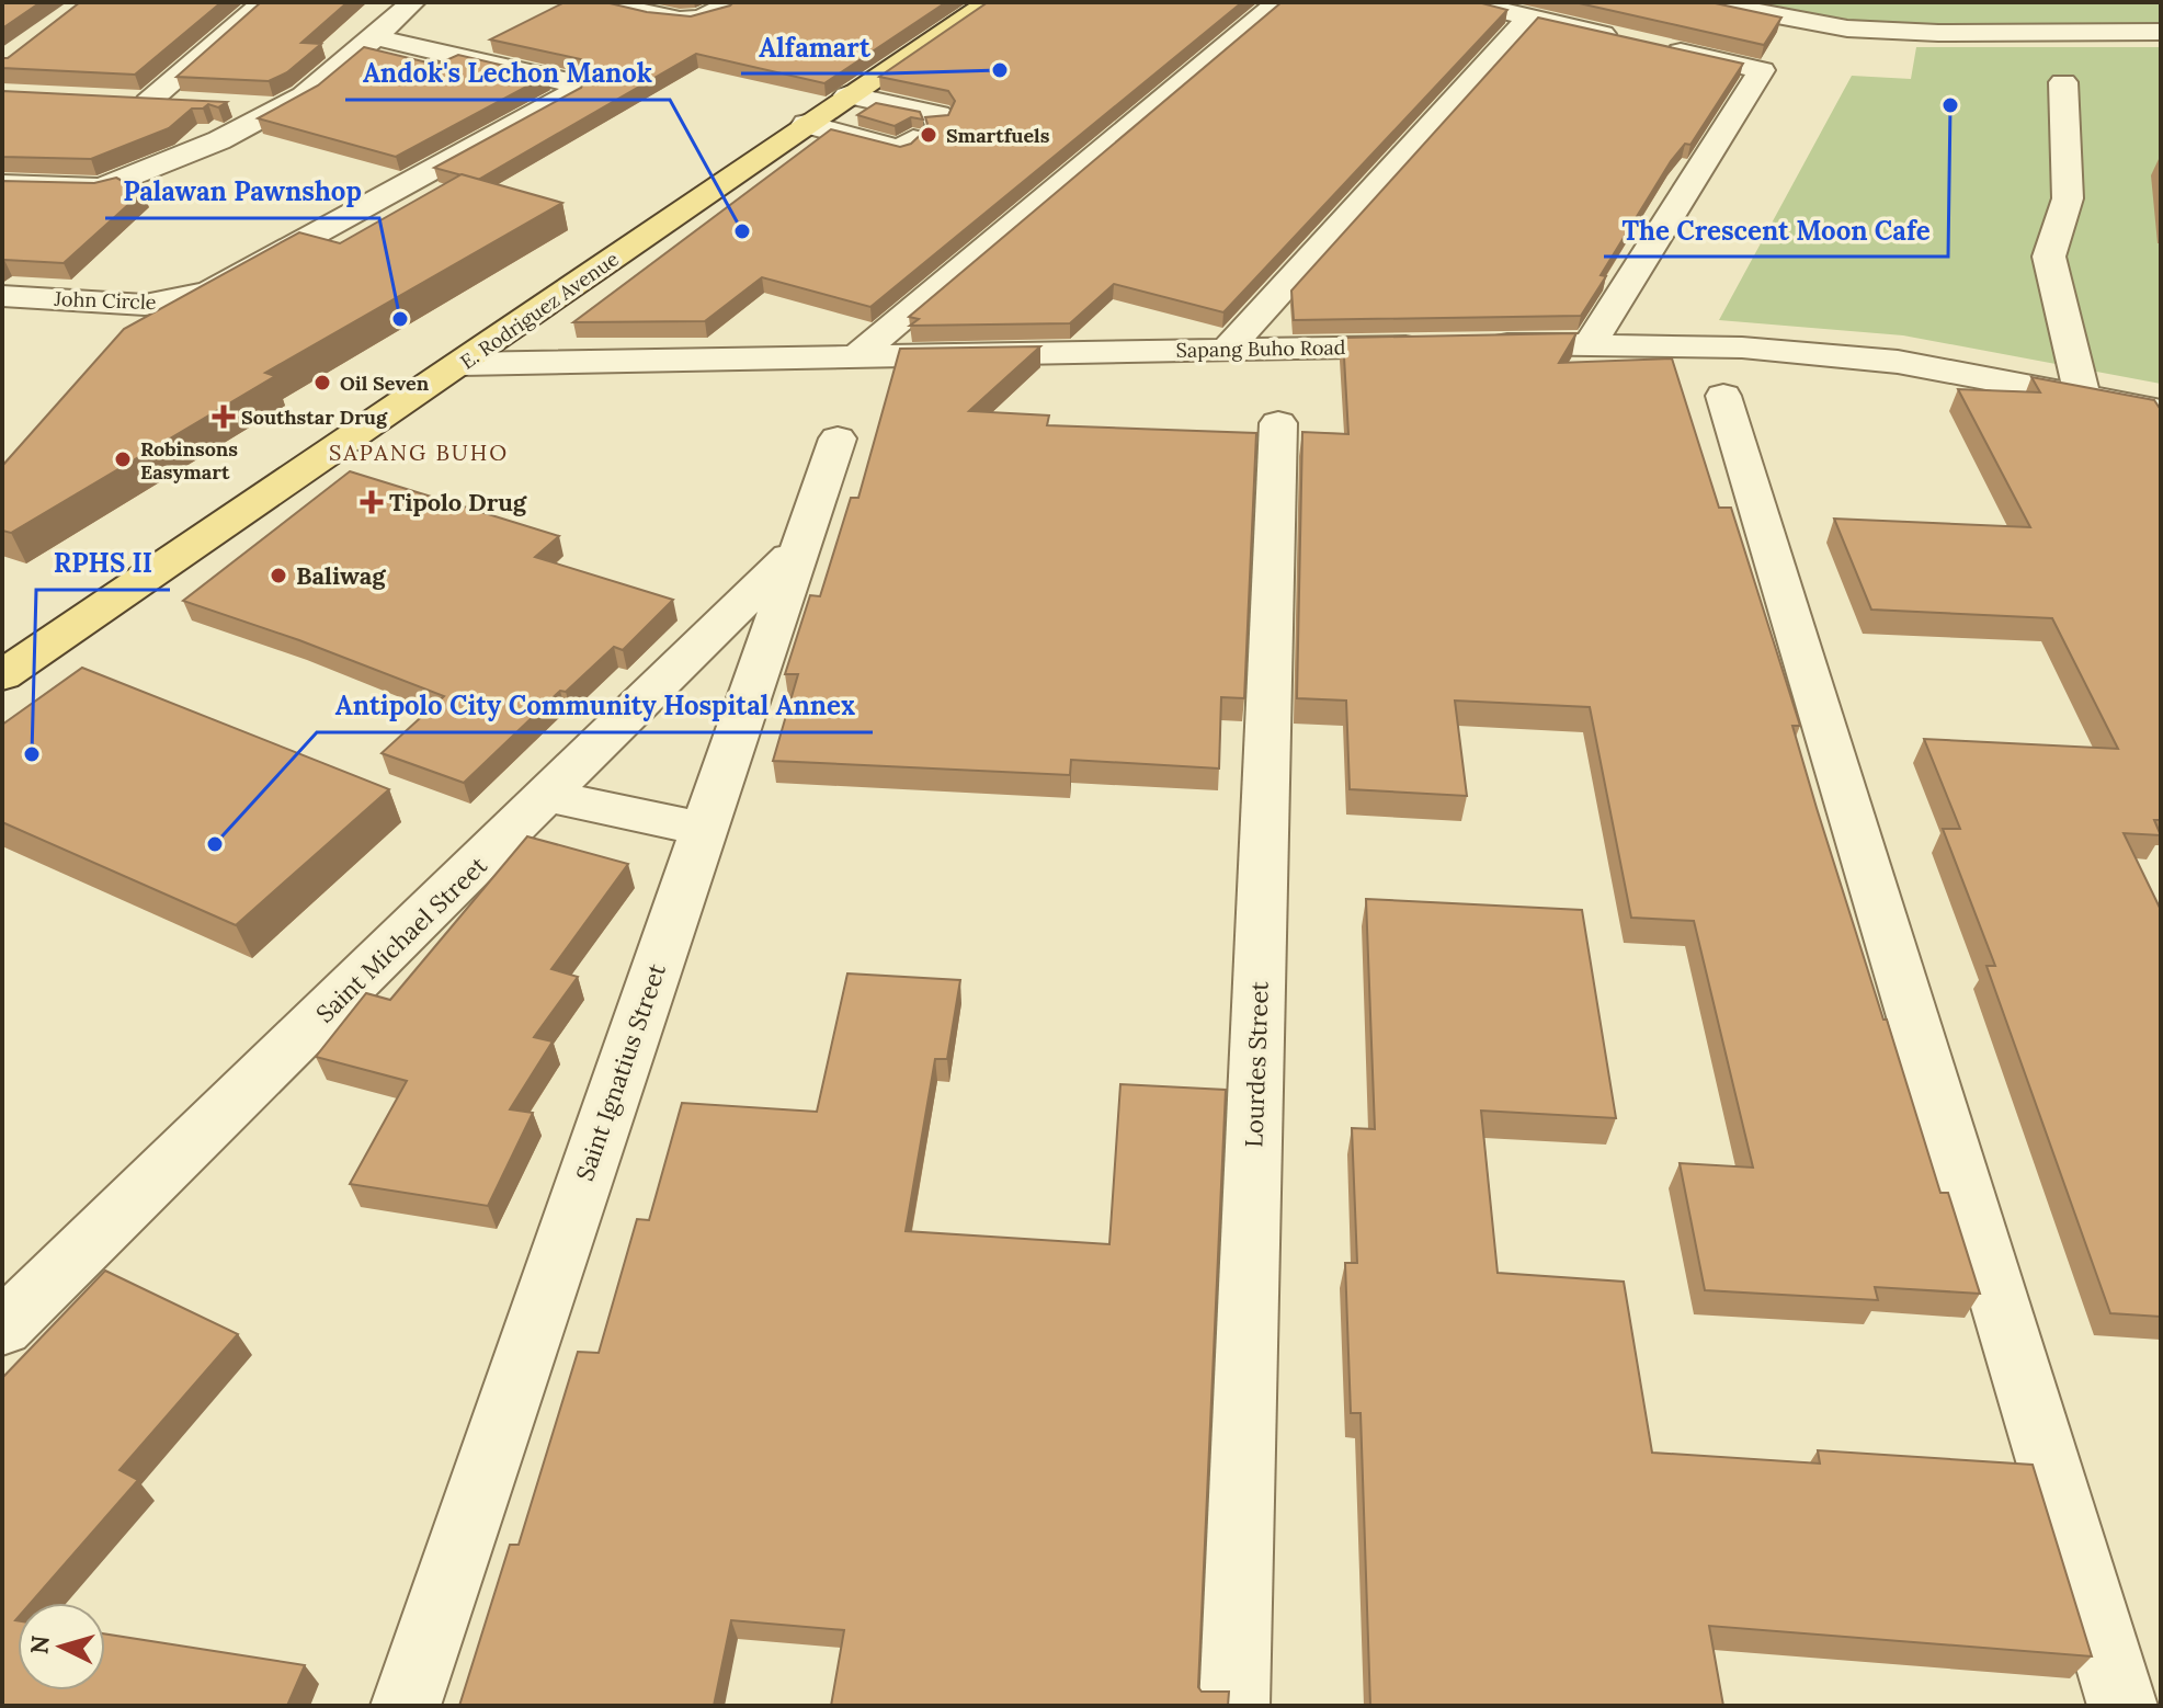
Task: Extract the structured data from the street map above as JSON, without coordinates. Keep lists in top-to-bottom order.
{
  "streets": {
    "main road": ["E. Rodriguez Avenue"],
    "street": [
      "John Circle",
      "Sapang Buho Road",
      "Saint Michael Street",
      "Lourdes Street",
      "Saint Ignatius Street"
    ]
  },
  "crossings": [
    ["E. Rodriguez Avenue", "Sapang Buho Road"],
    ["Saint Michael Street", "Saint Ignatius Street"]
  ],
  "districts": ["SAPANG BUHO"],
  "places": {
    "other": [
      "Alfamart",
      "The Crescent Moon Cafe",
      "Smartfuels",
      "Andok's Lechon Manok",
      "Palawan Pawnshop",
      "Oil Seven",
      "Robinsons Easymart",
      "Baliwag",
      "RPHS II",
      "Antipolo City Community Hospital Annex"
    ],
    "health": ["Southstar Drug", "Tipolo Drug"]
  },
  "north": "left"
}
